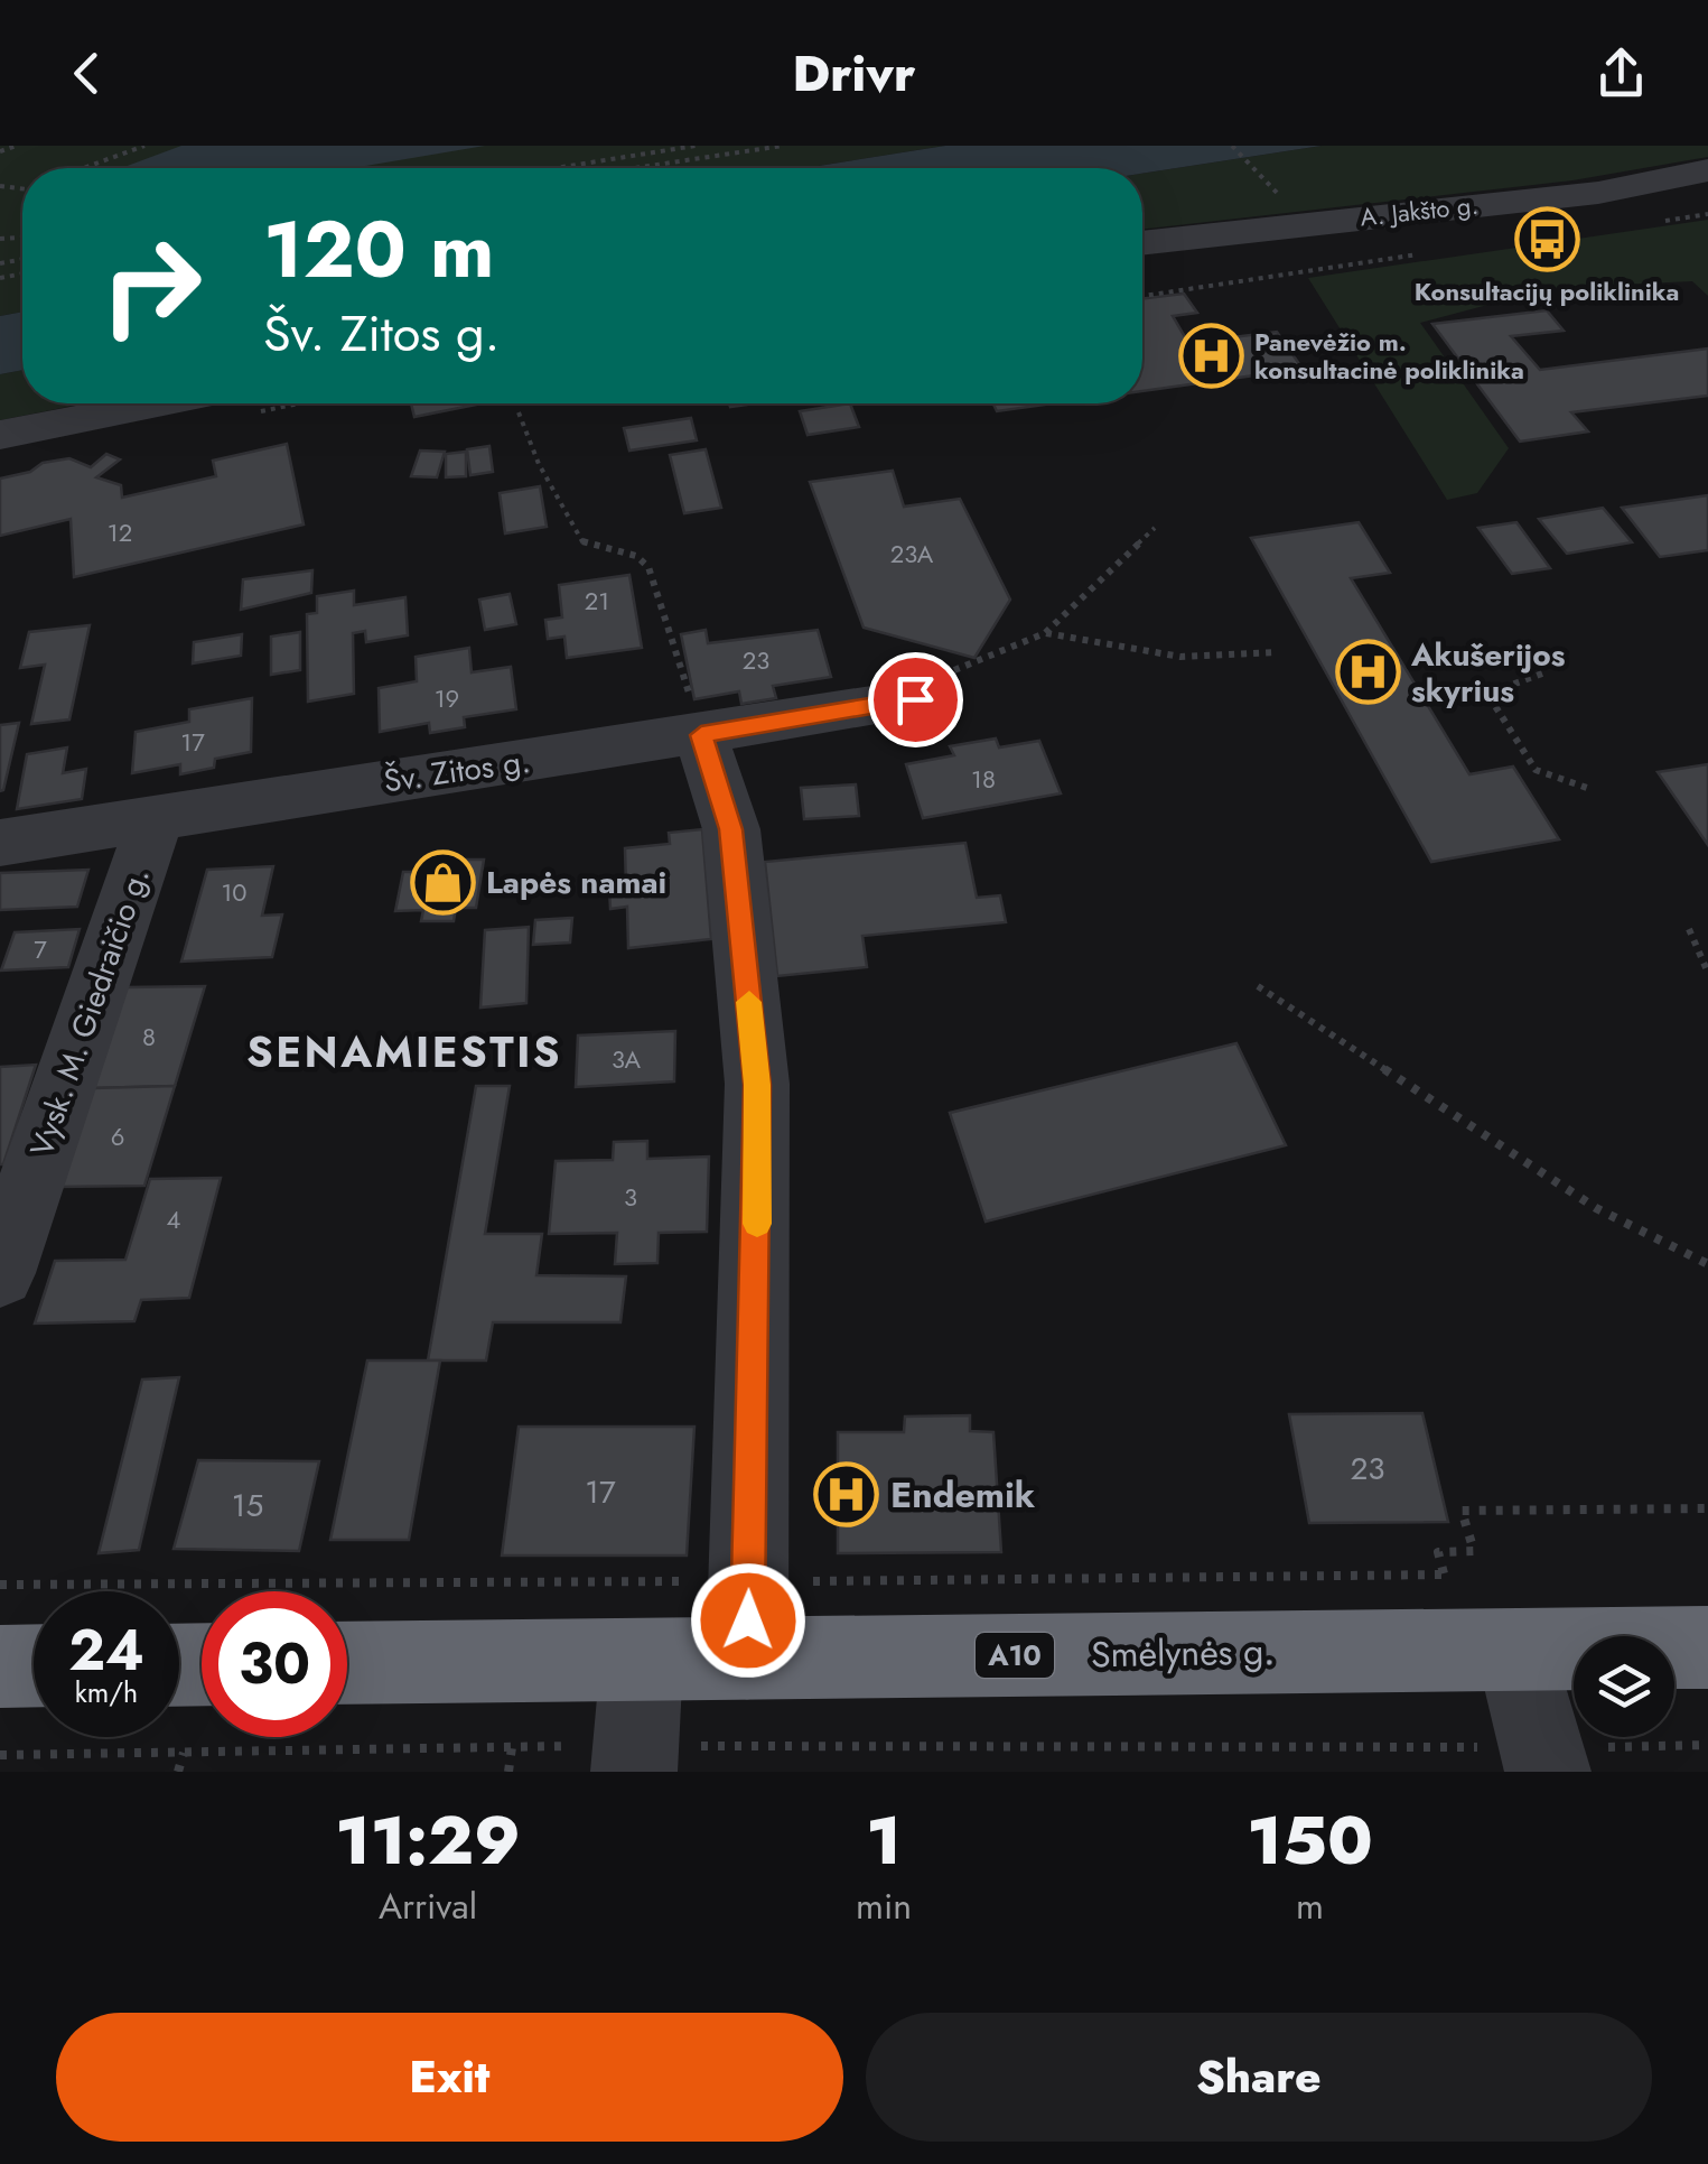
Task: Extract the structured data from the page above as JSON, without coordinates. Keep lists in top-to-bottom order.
{
  "streets": {
    "highway": ["Smėlynės g.", "A10"],
    "street": ["A. Jakšto g.", "Šv. Zitos g.", "Vysk. M. Giedraičio g."]
  },
  "crossings": [
    ["Šv. Zitos g.", "Vysk. M. Giedraičio g."]
  ],
  "districts": ["SENAMIESTIS"],
  "places": {
    "bus stop": ["Konsultacijų poliklinika"],
    "hospital": ["Panevėžio m. konsultacinė poliklinika", "Akušerijos skyrius", "Endemik"],
    "shop": ["Lapės namai"]
  },
  "house_numbers": [
    "12",
    "23A",
    "21",
    "23",
    "19",
    "17",
    "18",
    "10",
    "7",
    "8",
    "3A",
    "6",
    "3",
    "4",
    "23",
    "17",
    "15"
  ],
  "page": {
    "header": "Drivr",
    "turn": ["120 m", "Šv. Zitos g."],
    "speed": "24 km/h",
    "limit": "30",
    "eta": [
      "11:29",
      "Arrival",
      "1",
      "min",
      "150",
      "m"
    ],
    "buttons": ["Exit", "Share"]
  }
}
